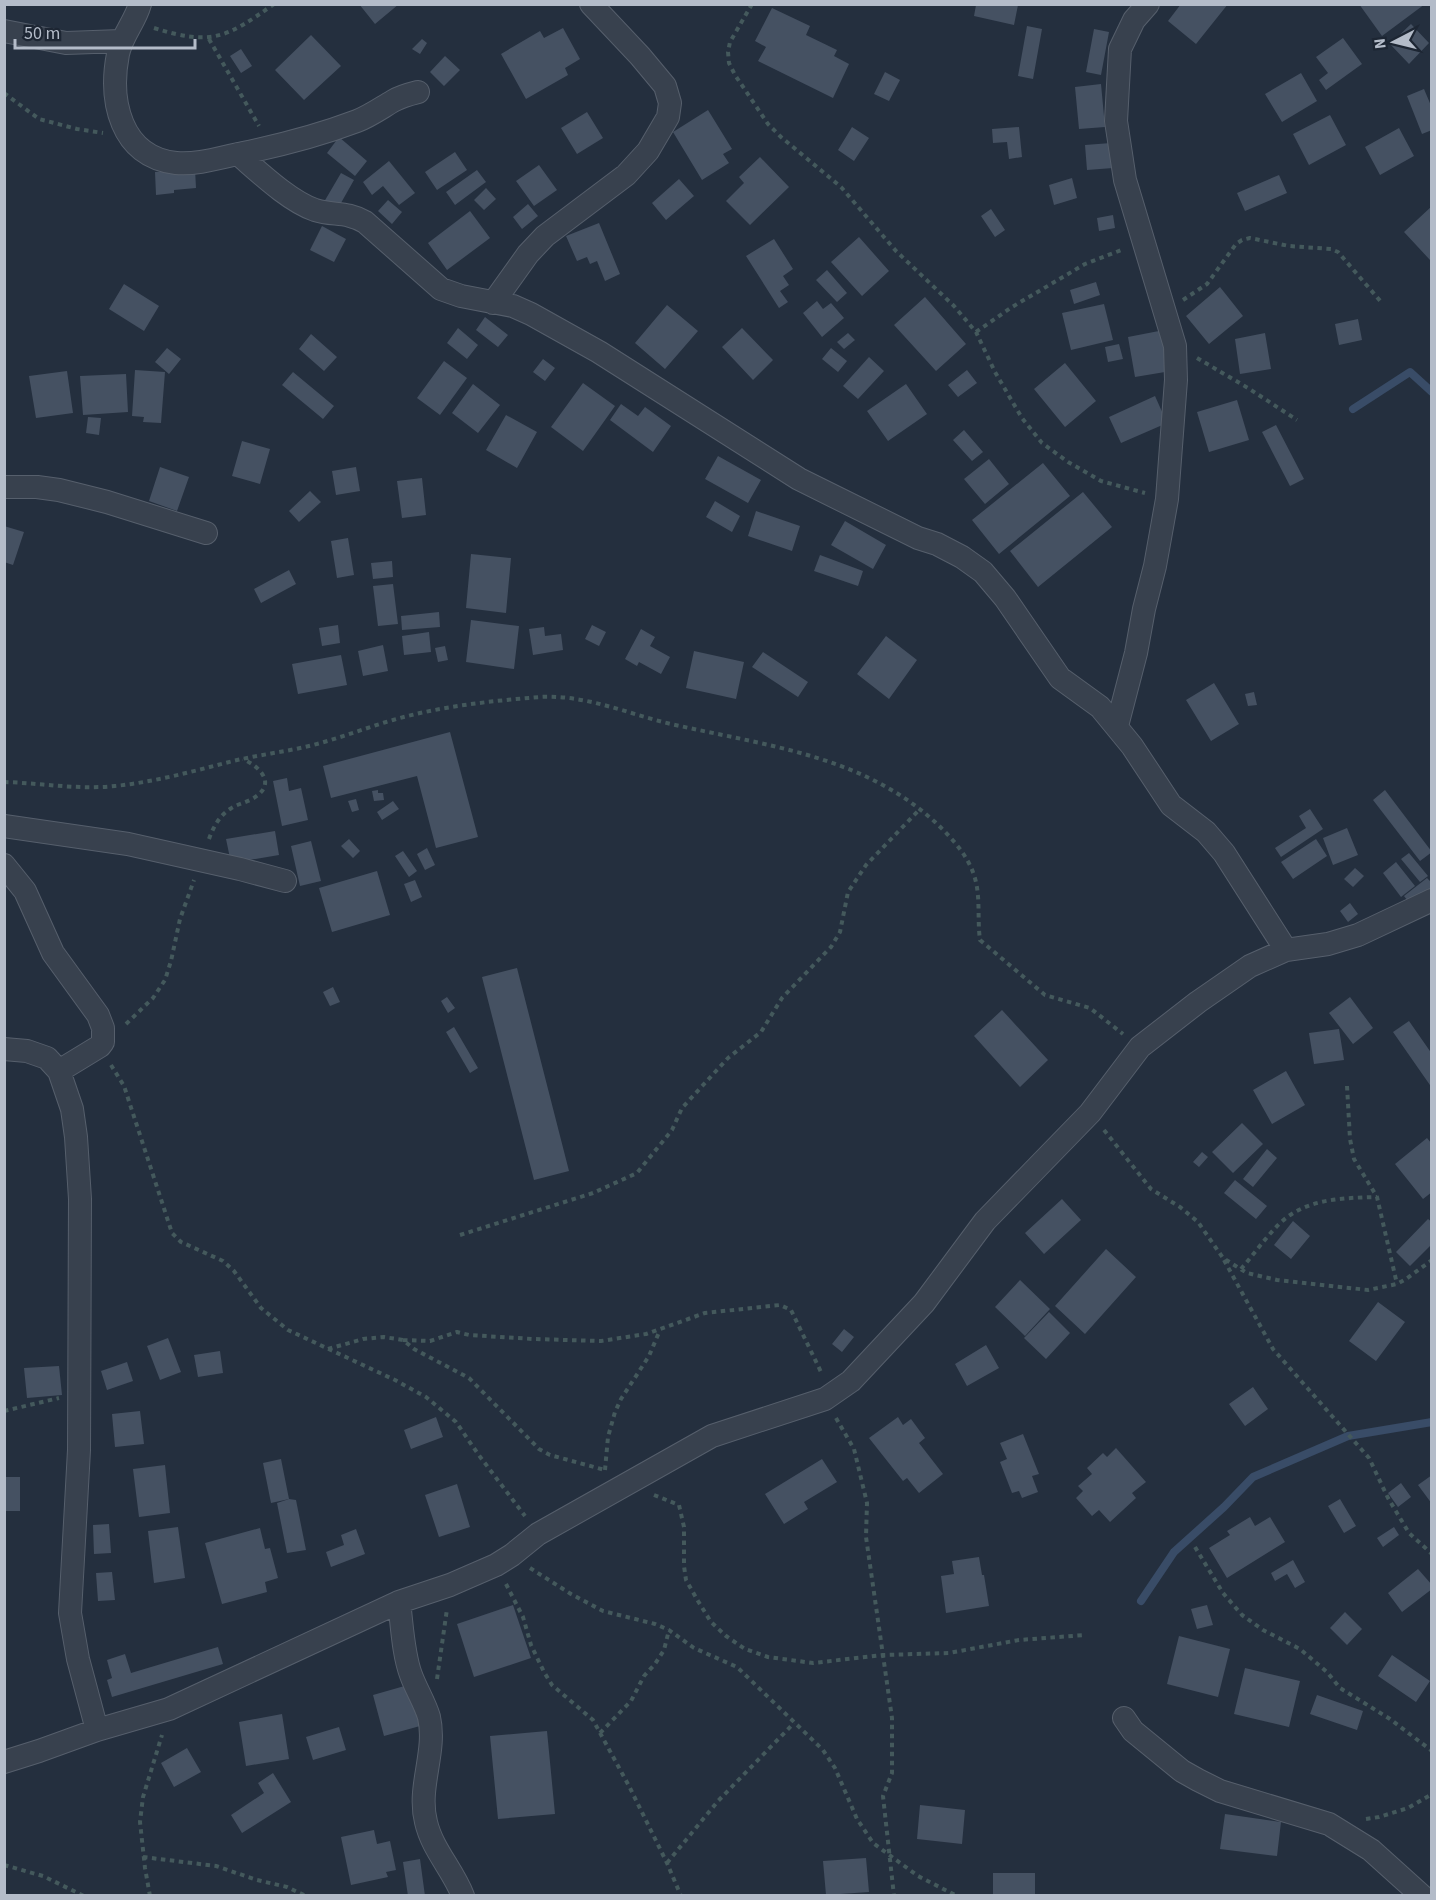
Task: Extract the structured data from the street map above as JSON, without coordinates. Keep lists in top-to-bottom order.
{
  "scale_bar": "50 m",
  "north": "left"
}
